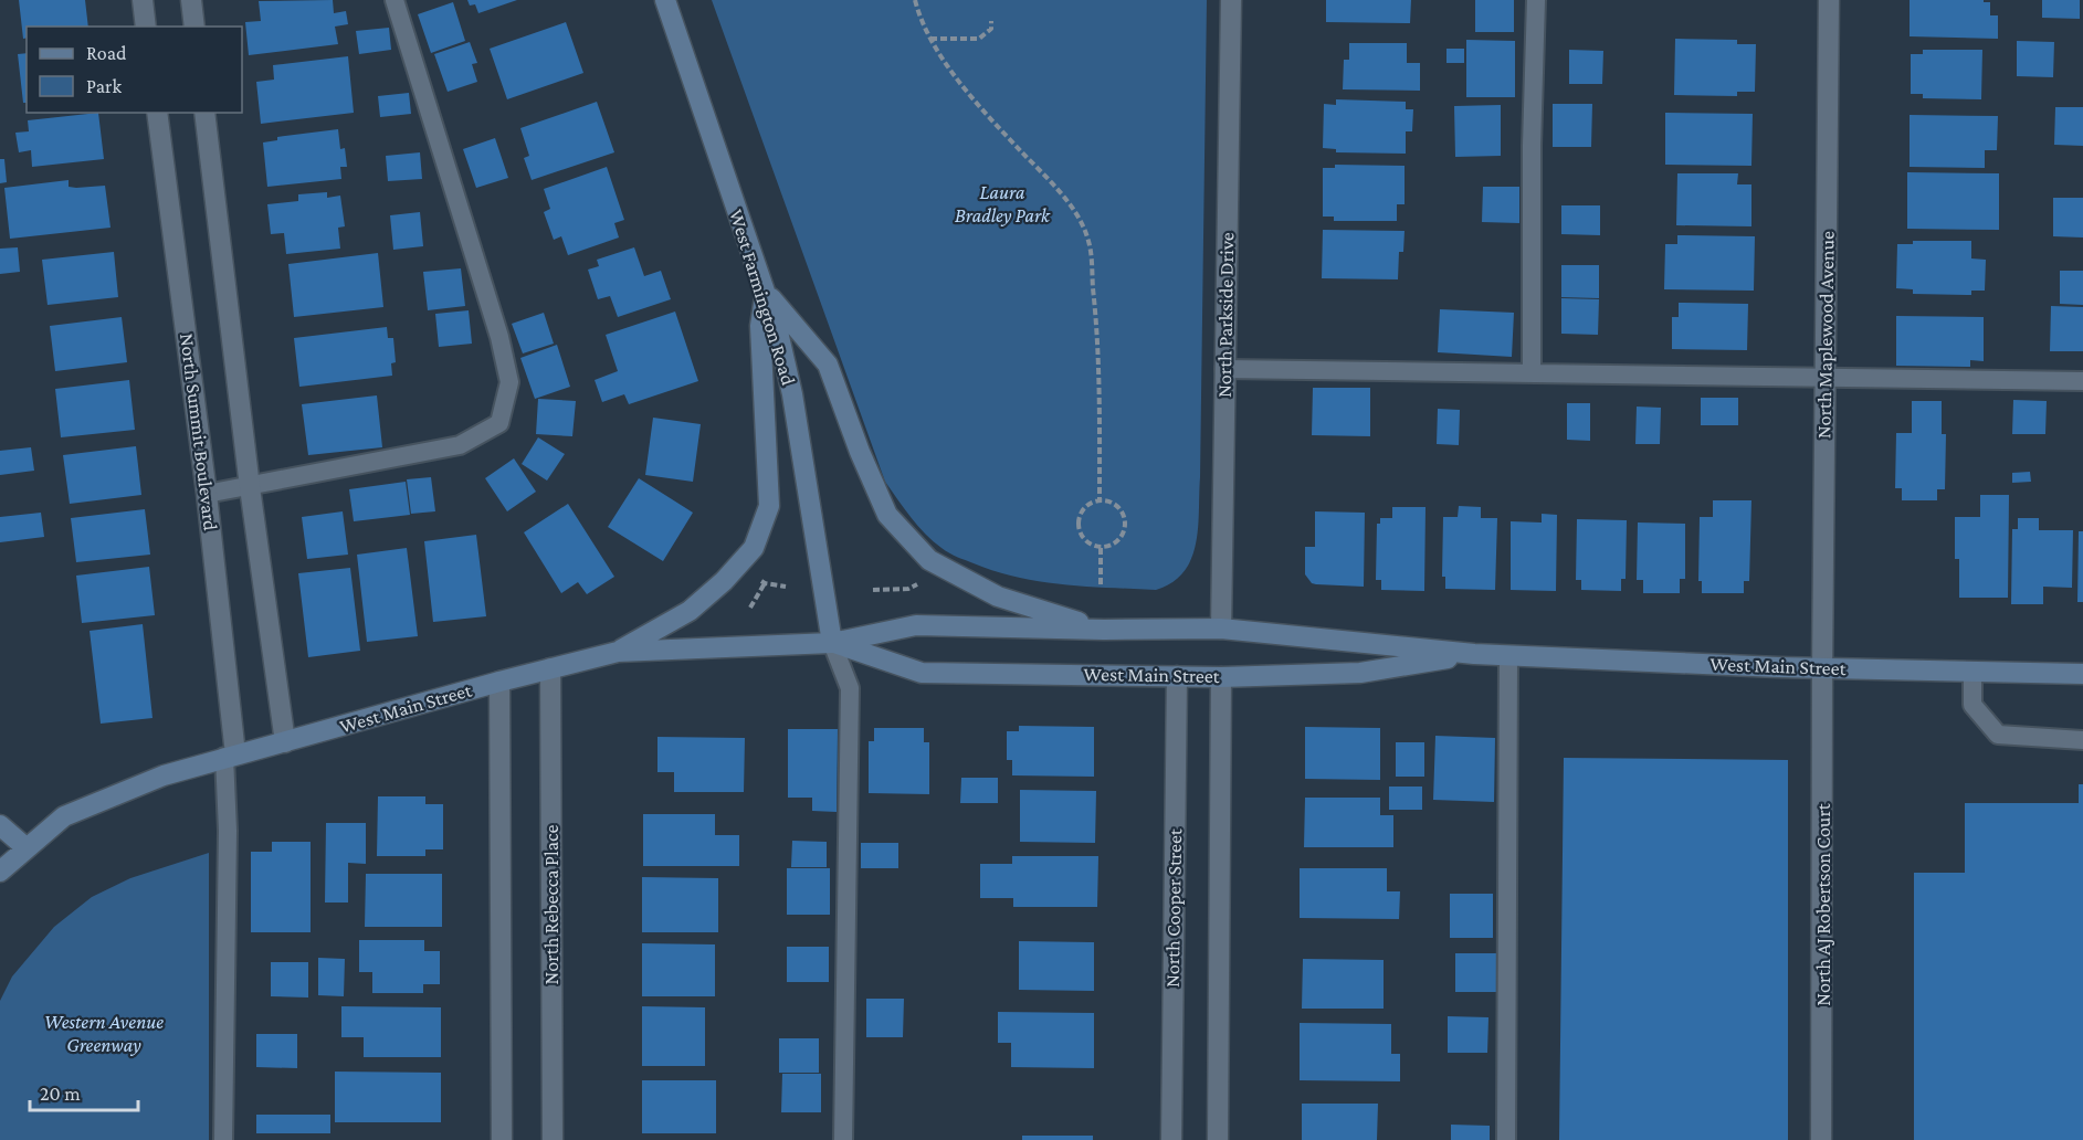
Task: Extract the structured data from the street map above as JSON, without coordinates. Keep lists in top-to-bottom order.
{
  "streets": {
    "main road": ["West Farmington Road", "West Main Street"],
    "street": [
      "North Parkside Drive",
      "North Maplewood Avenue",
      "North Summit Boulevard",
      "North Rebecca Place",
      "North AJ Robertson Court",
      "North Cooper Street"
    ]
  },
  "crossings": [
    ["West Farmington Road", "West Main Street"],
    ["North Parkside Drive", "West Main Street"],
    ["North Maplewood Avenue", "West Main Street"],
    ["North Maplewood Avenue", "North AJ Robertson Court"],
    ["North Summit Boulevard", "West Main Street"],
    ["West Main Street", "North Rebecca Place"],
    ["West Main Street", "North AJ Robertson Court"],
    ["West Main Street", "North Cooper Street"]
  ],
  "parks": ["Laura Bradley Park", "Western Avenue Greenway"],
  "legend": ["Road", "Park"],
  "scale_bar": "20 m"
}
